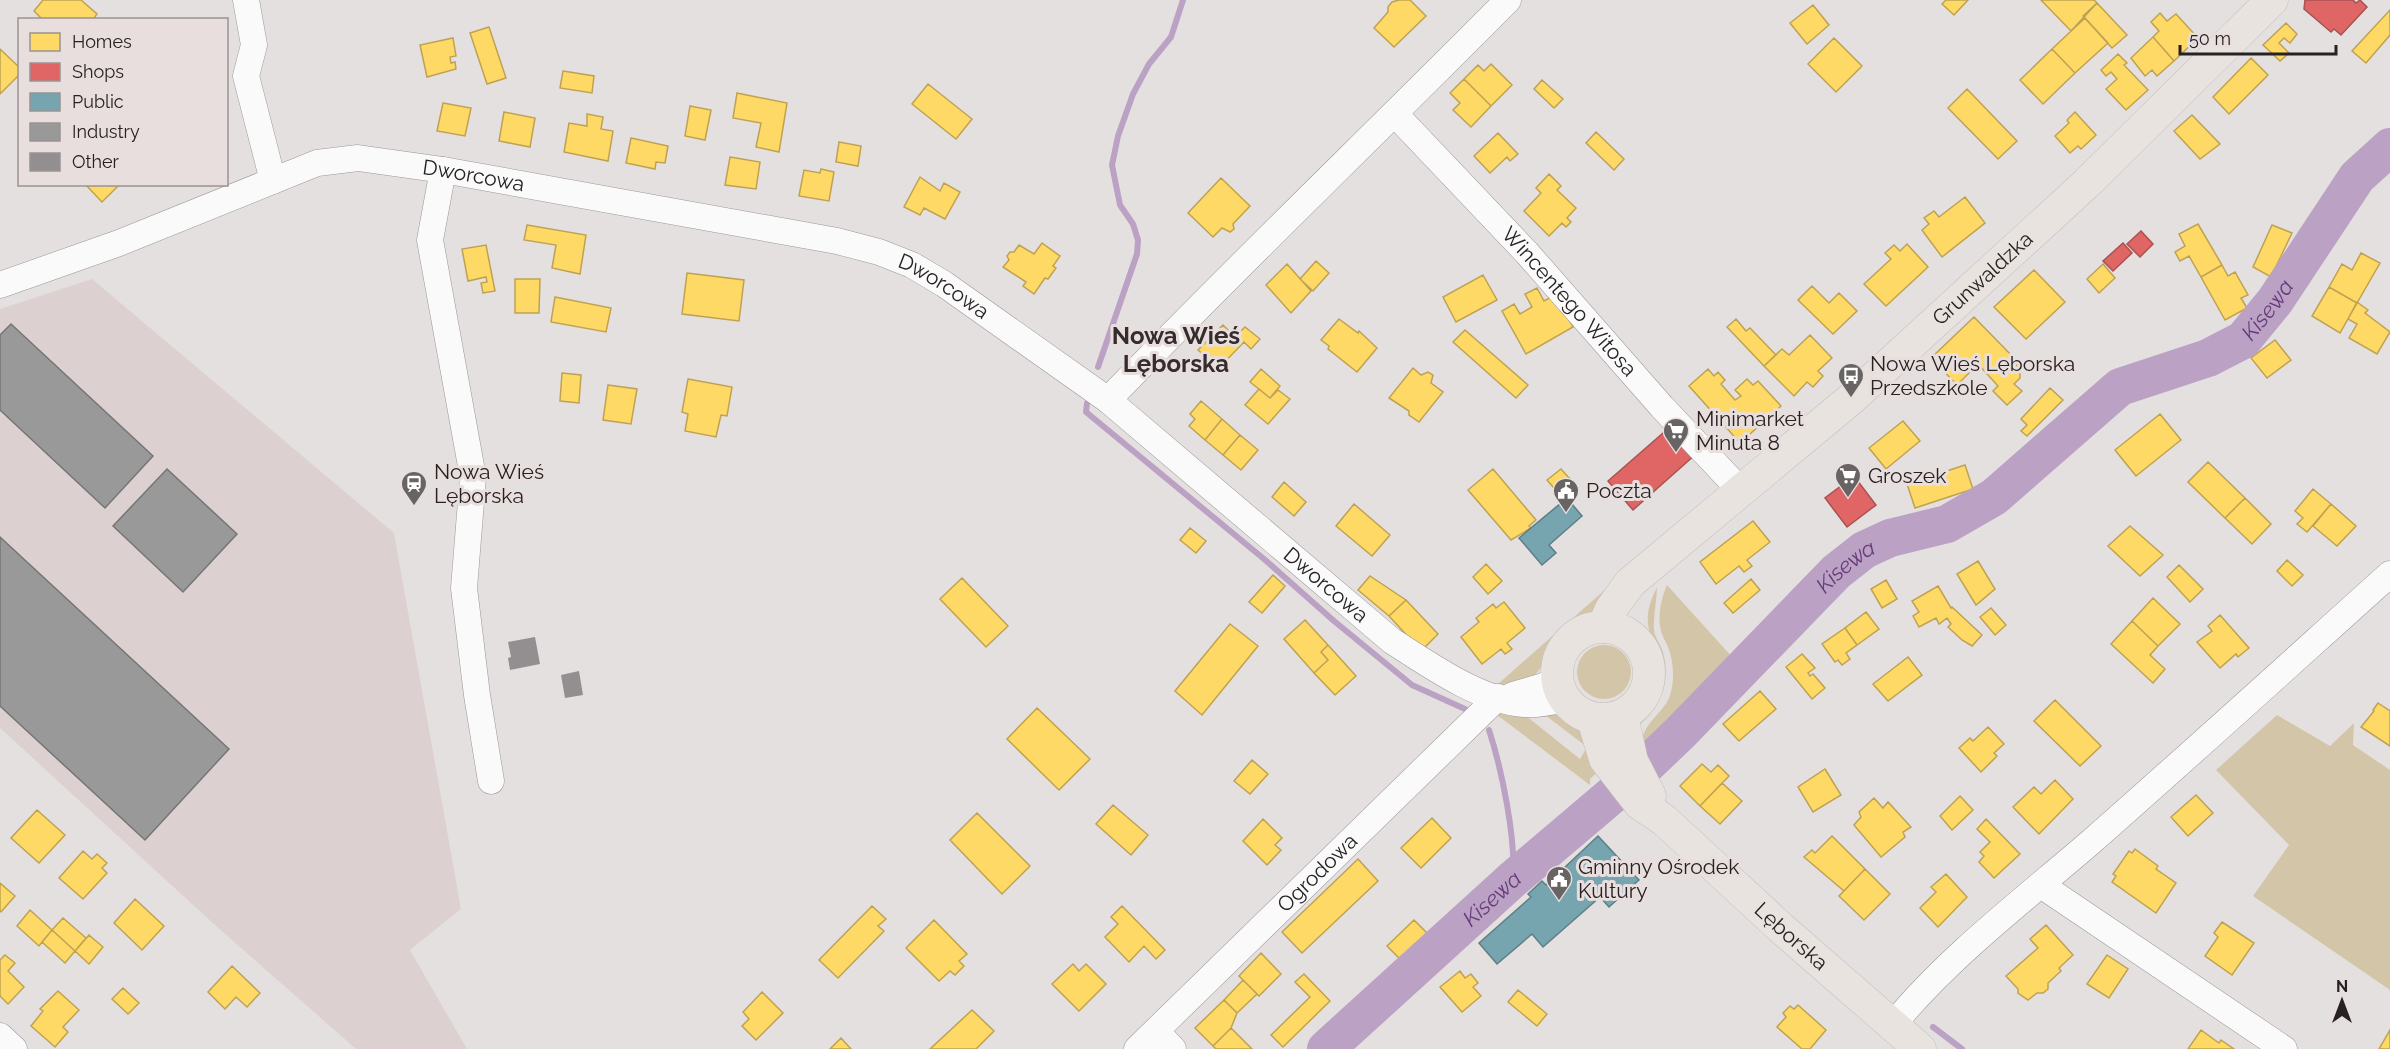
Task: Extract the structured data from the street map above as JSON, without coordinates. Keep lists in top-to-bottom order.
{
  "streets": {
    "main road": ["Grunwaldzka", "Lęborska"],
    "street": ["Dworcowa", "Wincentego Witosa", "Ogrodowa"]
  },
  "crossings": [
    ["Dworcowa", "Ogrodowa"],
    ["Grunwaldzka", "Wincentego Witosa"],
    ["Grunwaldzka", "Lęborska"]
  ],
  "districts": ["Nowa Wieś Lęborska"],
  "water": ["Kisewa"],
  "places": {
    "bus stop": ["Nowa Wieś Lęborska Przedszkole"],
    "supermarket": ["Minimarket Minuta 8", "Groszek"],
    "station": ["Nowa Wieś Lęborska"],
    "public building": ["Poczta", "Gminny Ośrodek Kultury"]
  },
  "legend": [
    "Homes",
    "Shops",
    "Public",
    "Industry",
    "Other"
  ],
  "scale_bar": "50 m",
  "north": "top"
}
